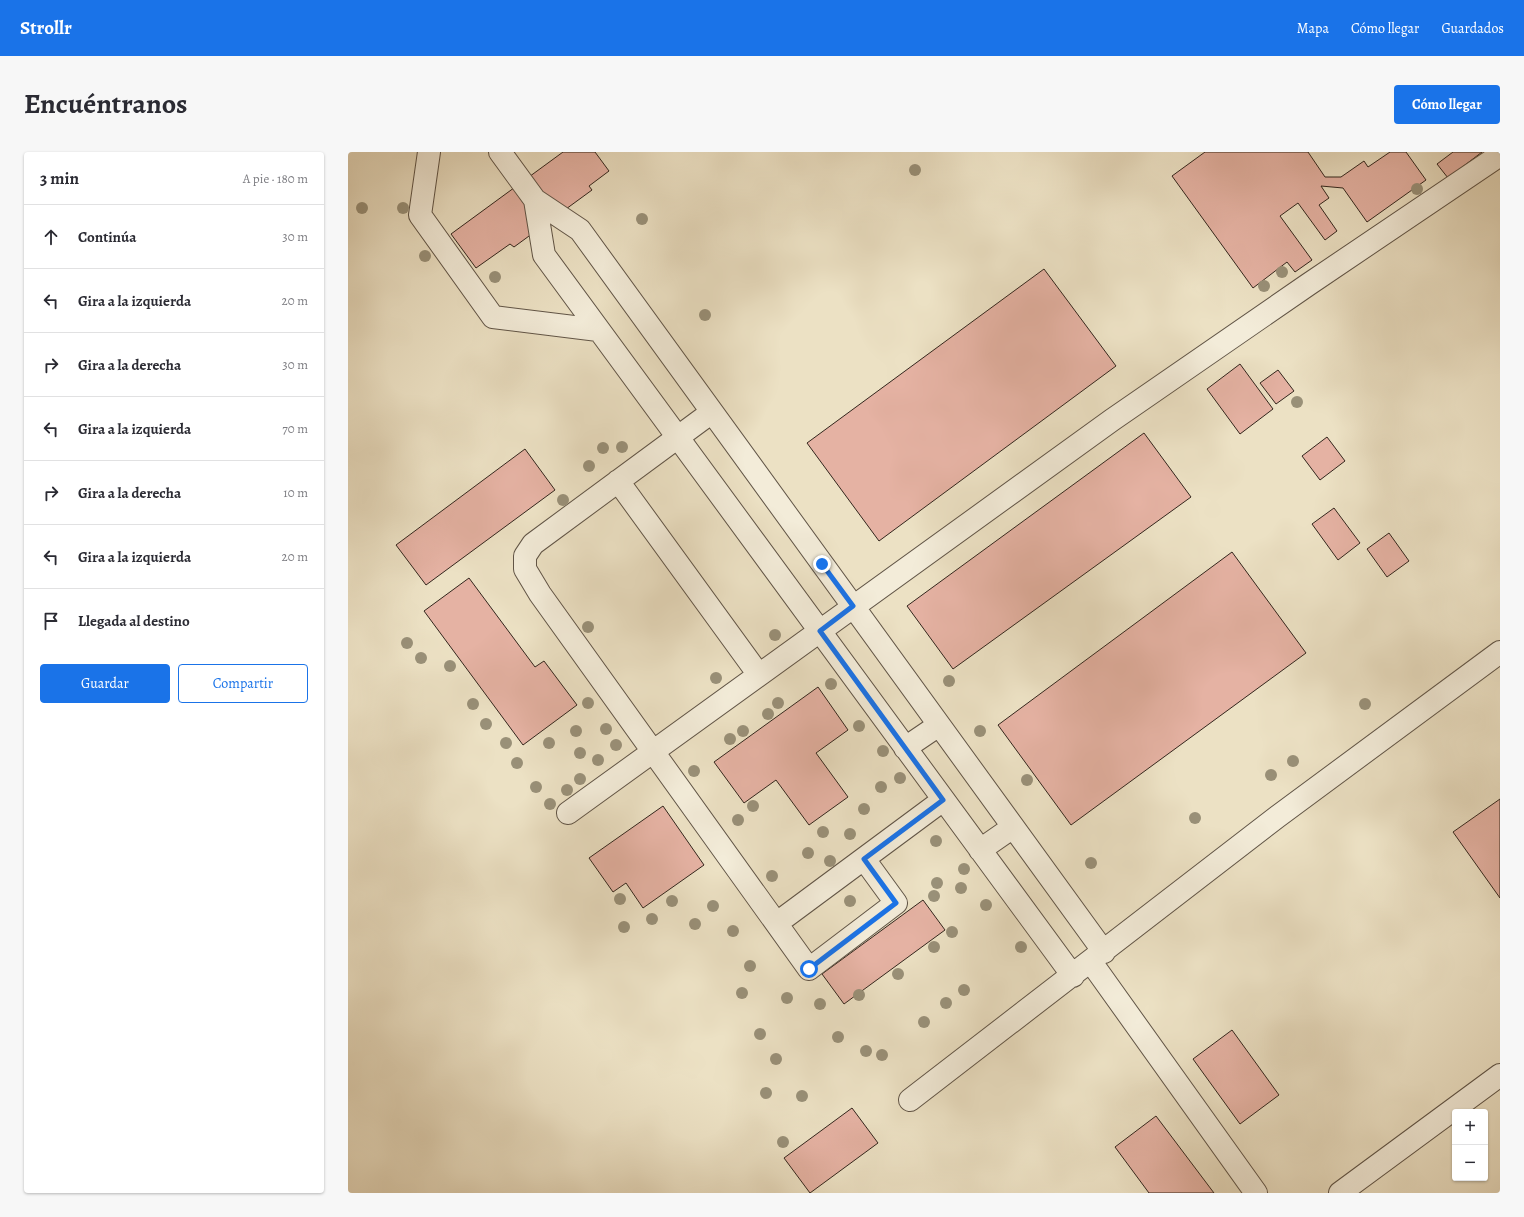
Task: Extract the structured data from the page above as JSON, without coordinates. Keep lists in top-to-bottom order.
{
  "page": {
    "header": "Strollr",
    "nav": ["Mapa", "Cómo llegar", "Guardados"],
    "title": "Encuéntranos",
    "buttons": [
      "Cómo llegar",
      ["Guardar", "Compartir"]
    ],
    "heading": ["3 min", "A pie · 180 m"],
    "list": [
      ["Continúa", "30 m"],
      ["Gira a la izquierda", "20 m"],
      ["Gira a la derecha", "30 m"],
      ["Gira a la izquierda", "70 m"],
      ["Gira a la derecha", "10 m"],
      ["Gira a la izquierda", "20 m"],
      "Llegada al destino"
    ],
    "map_buttons": ["+", "−"]
  }
}
